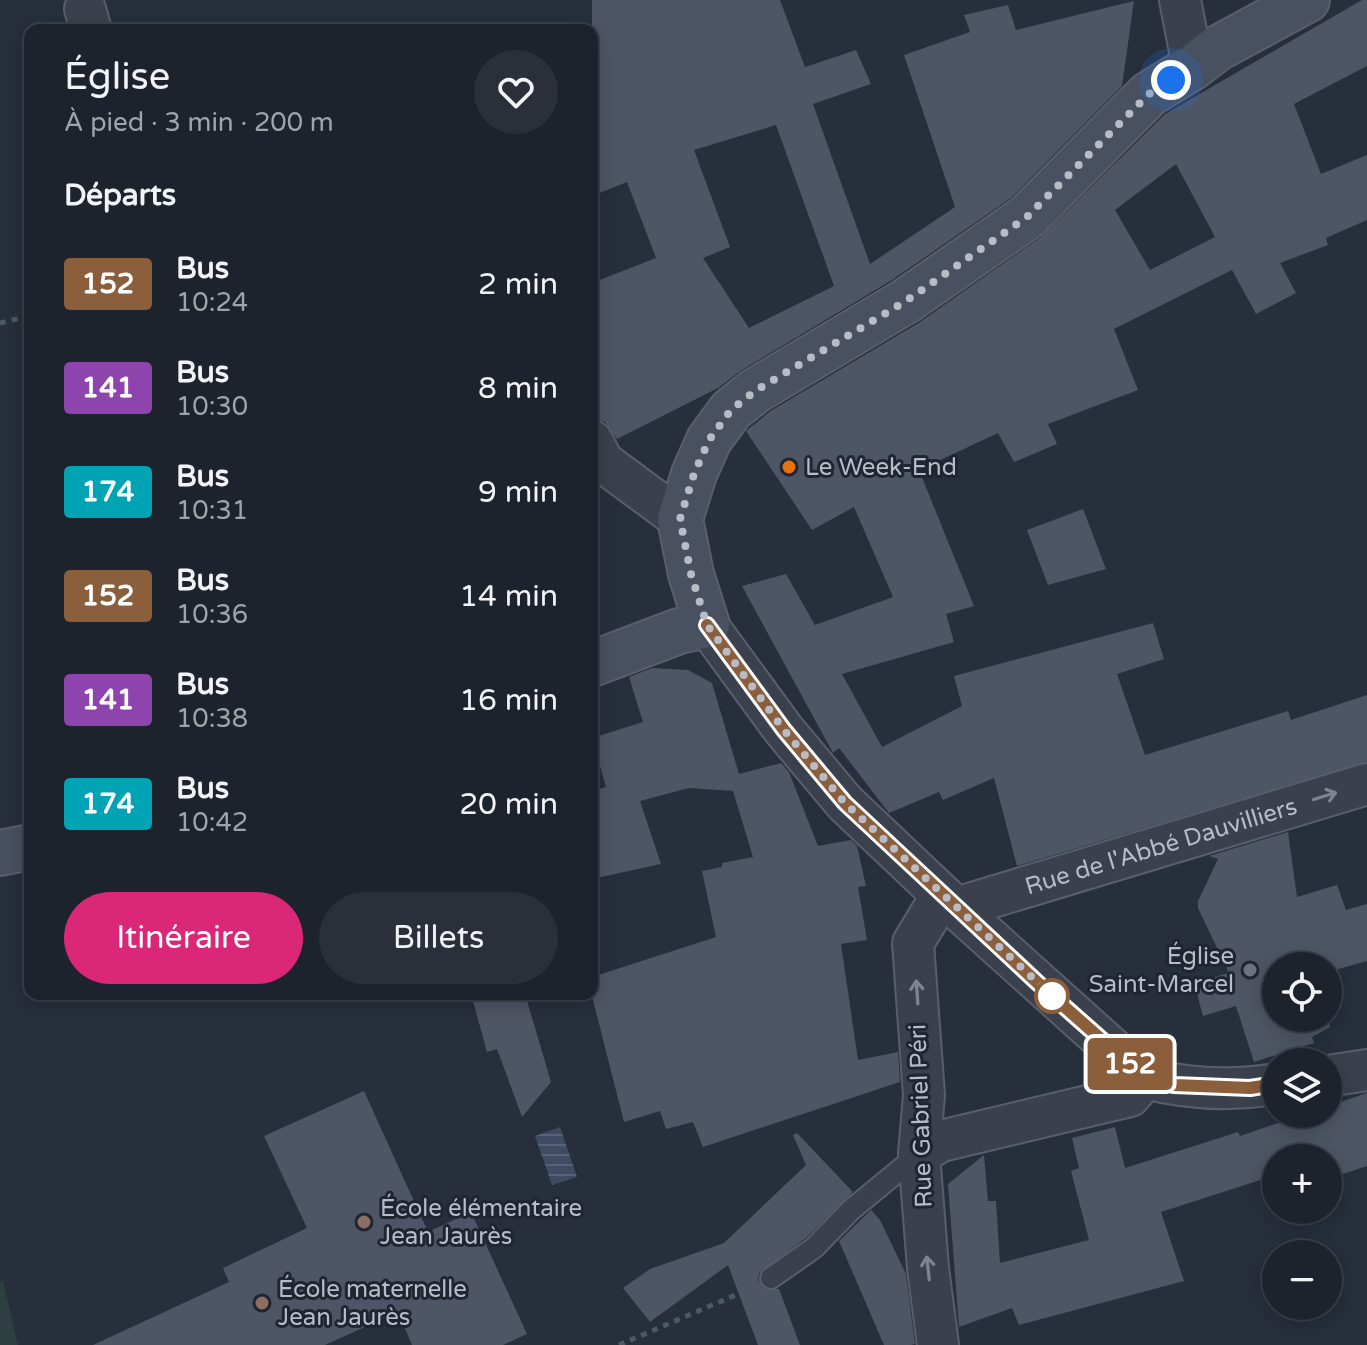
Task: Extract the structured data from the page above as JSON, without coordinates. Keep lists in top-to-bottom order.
{
  "streets": {
    "street": ["Rue de l'Abbé Dauvilliers", "Rue Gabriel Péri"]
  },
  "crossings": [
    ["Rue de l'Abbé Dauvilliers", "Rue Gabriel Péri"]
  ],
  "one_way": ["Rue Gabriel Péri"],
  "places": [
    "Le Week-End",
    "Église Saint-Marcel",
    "École élémentaire Jean Jaurès",
    "École maternelle Jean Jaurès"
  ],
  "lines": ["bus line 152"],
  "page": {
    "on_map": "152",
    "heading": [
      ["Église", "À pied · 3 min · 200 m"],
      "Départs"
    ],
    "list": [
      {
        "mark": "152",
        "name": "Bus",
        "note": "10:24",
        "value": "2 min"
      },
      {
        "mark": "141",
        "name": "Bus",
        "note": "10:30",
        "value": "8 min"
      },
      {
        "mark": "174",
        "name": "Bus",
        "note": "10:31",
        "value": "9 min"
      },
      {
        "mark": "152",
        "name": "Bus",
        "note": "10:36",
        "value": "14 min"
      },
      {
        "mark": "141",
        "name": "Bus",
        "note": "10:38",
        "value": "16 min"
      },
      {
        "mark": "174",
        "name": "Bus",
        "note": "10:42",
        "value": "20 min"
      }
    ],
    "buttons": ["Itinéraire", "Billets"],
    "map_buttons": ["+", "−"]
  }
}
